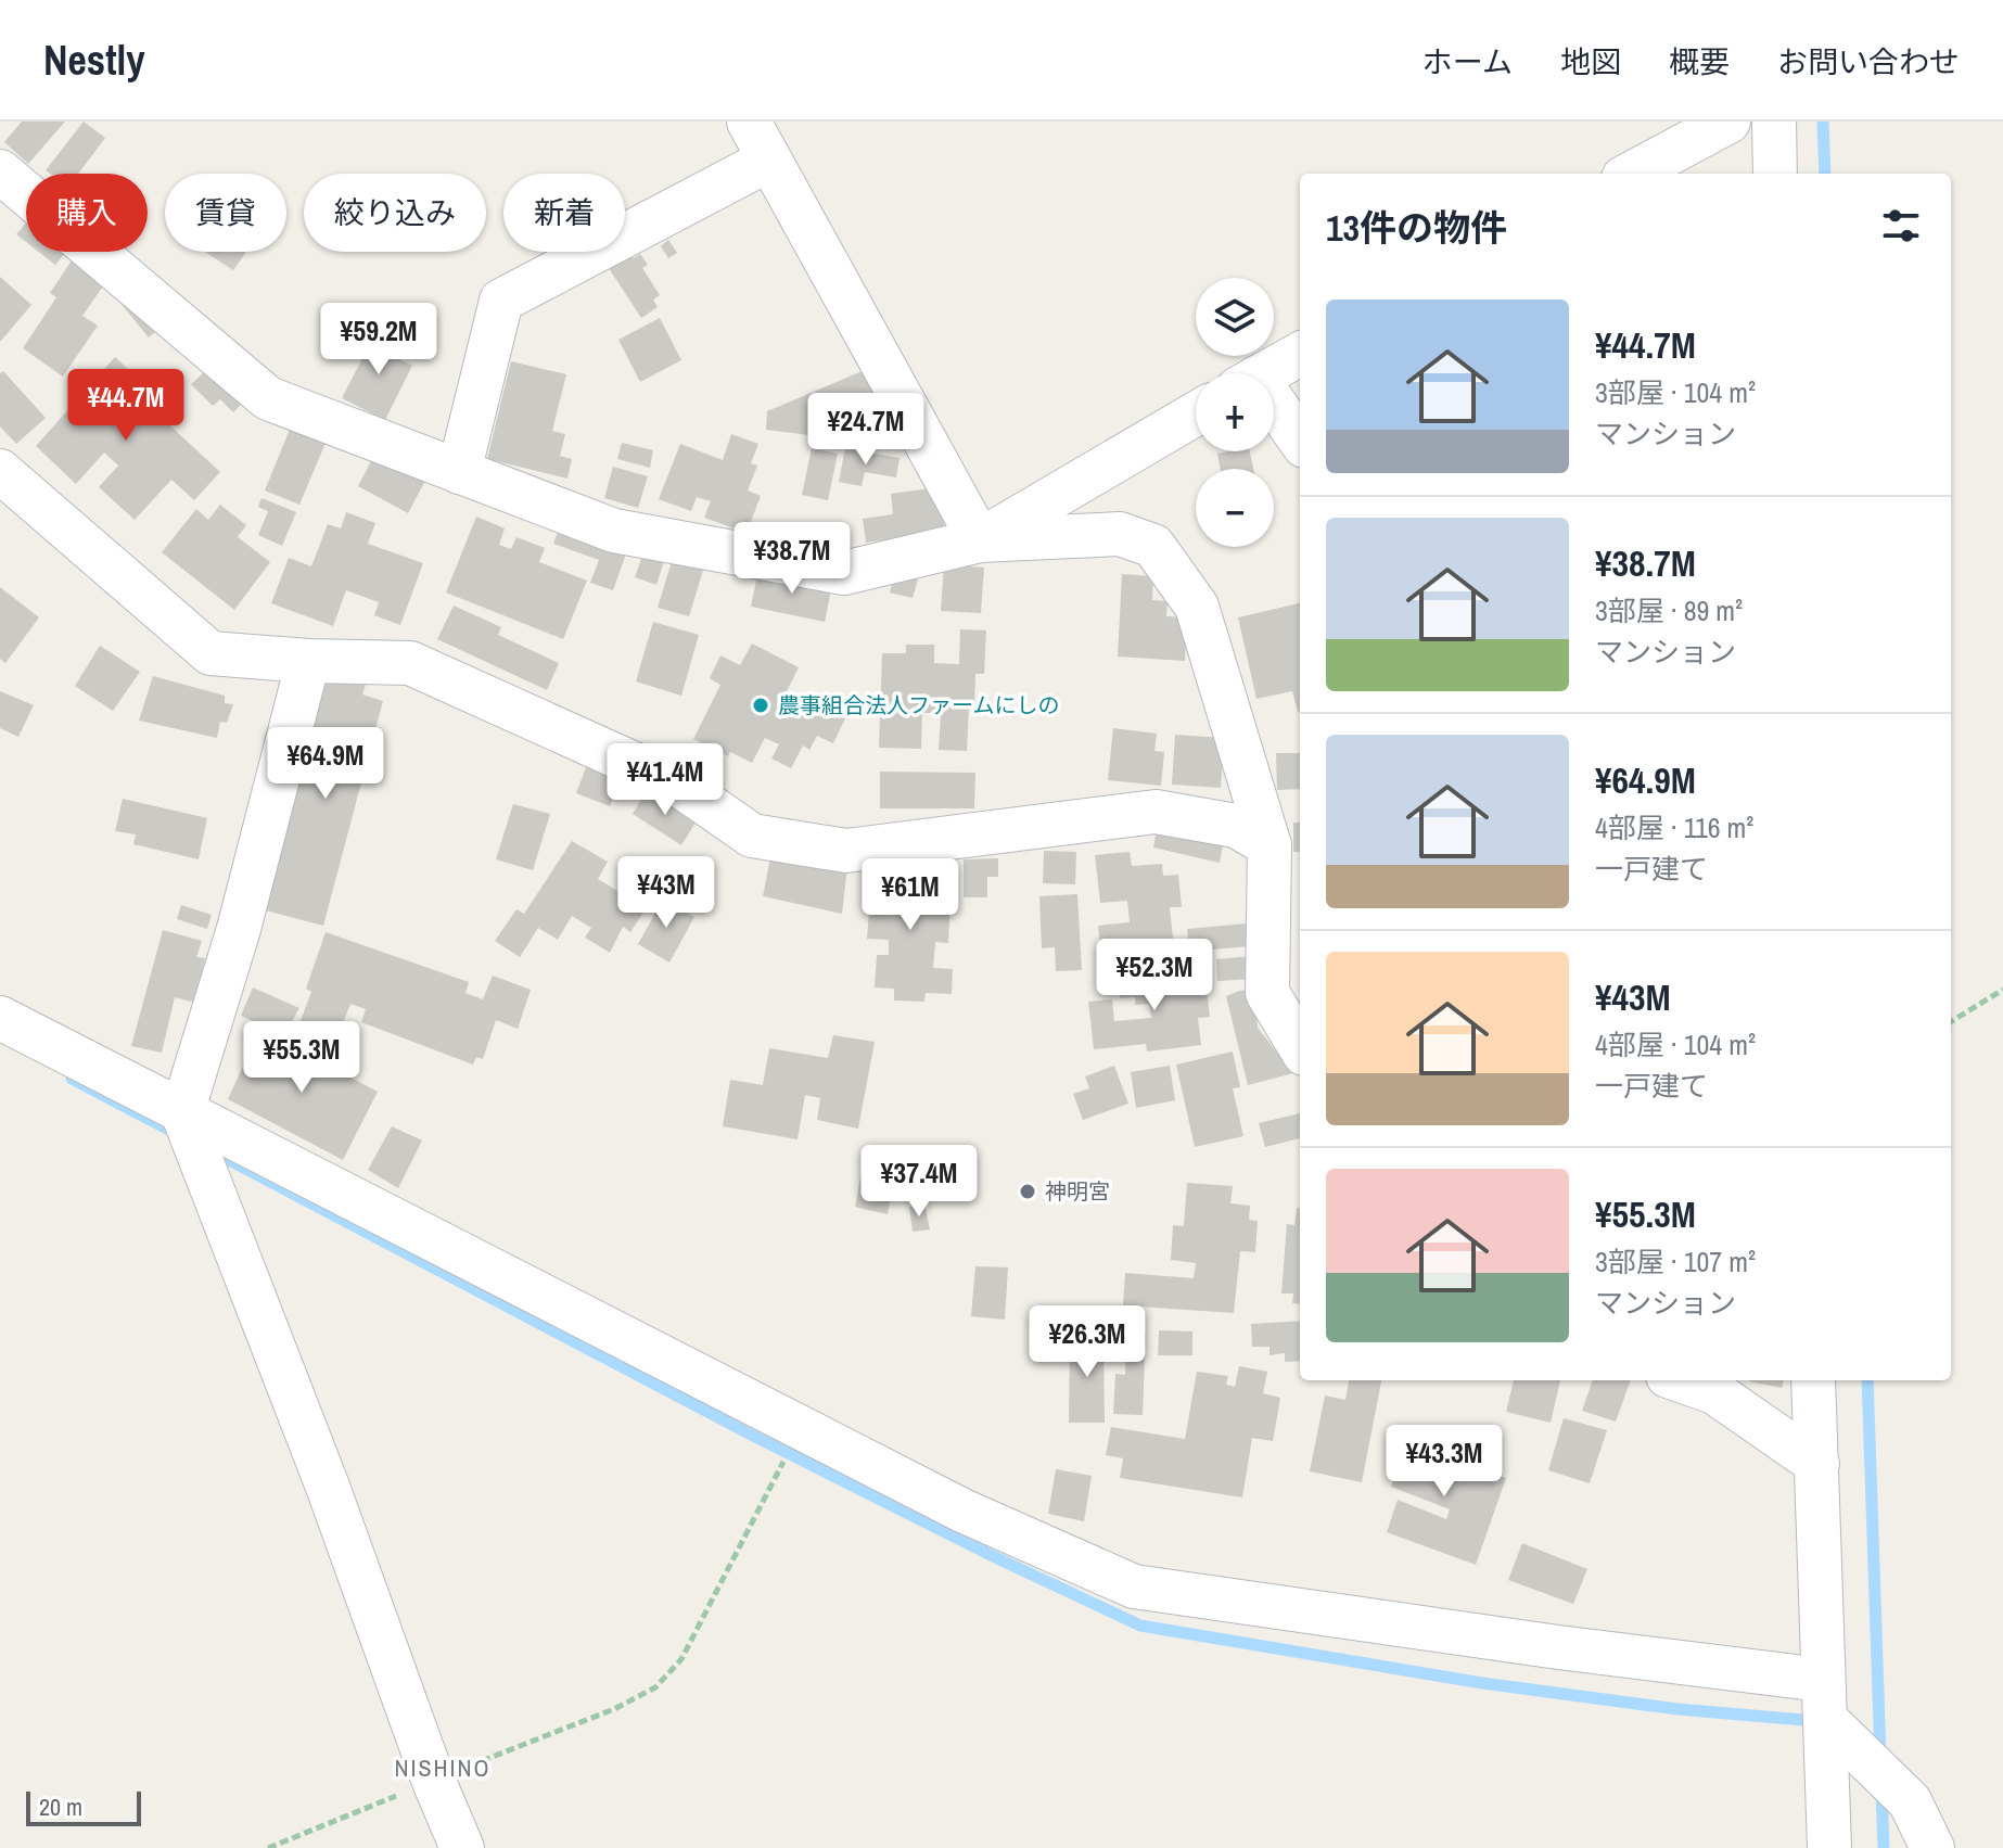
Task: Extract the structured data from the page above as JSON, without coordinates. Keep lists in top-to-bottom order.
{
  "districts": ["NISHINO"],
  "places": ["農事組合法人ファームにしの", "神明宮"],
  "scale_bar": "20 m",
  "page": {
    "header": "Nestly",
    "nav": [
      "ホーム",
      "地図",
      "概要",
      "お問い合わせ"
    ],
    "chip": [
      "購入",
      "賃貸",
      "絞り込み",
      "新着"
    ],
    "heading": "13件の物件",
    "map_buttons": ["+", "−"],
    "list": [
      {
        "name": "¥44.7M",
        "note": "3部屋 · 104 m² · マンション"
      },
      {
        "name": "¥38.7M",
        "note": "3部屋 · 89 m² · マンション"
      },
      {
        "name": "¥64.9M",
        "note": "4部屋 · 116 m² · 一戸建て"
      },
      {
        "name": "¥43M",
        "note": "4部屋 · 104 m² · 一戸建て"
      },
      {
        "name": "¥55.3M",
        "note": "3部屋 · 107 m² · マンション"
      }
    ],
    "price": [
      "¥59.2M",
      "¥44.7M",
      "¥24.7M",
      "¥38.7M",
      "¥64.9M",
      "¥41.4M",
      "¥43M",
      "¥61M",
      "¥52.3M",
      "¥55.3M",
      "¥37.4M",
      "¥26.3M",
      "¥43.3M"
    ],
    "scale": "20 m"
  }
}
